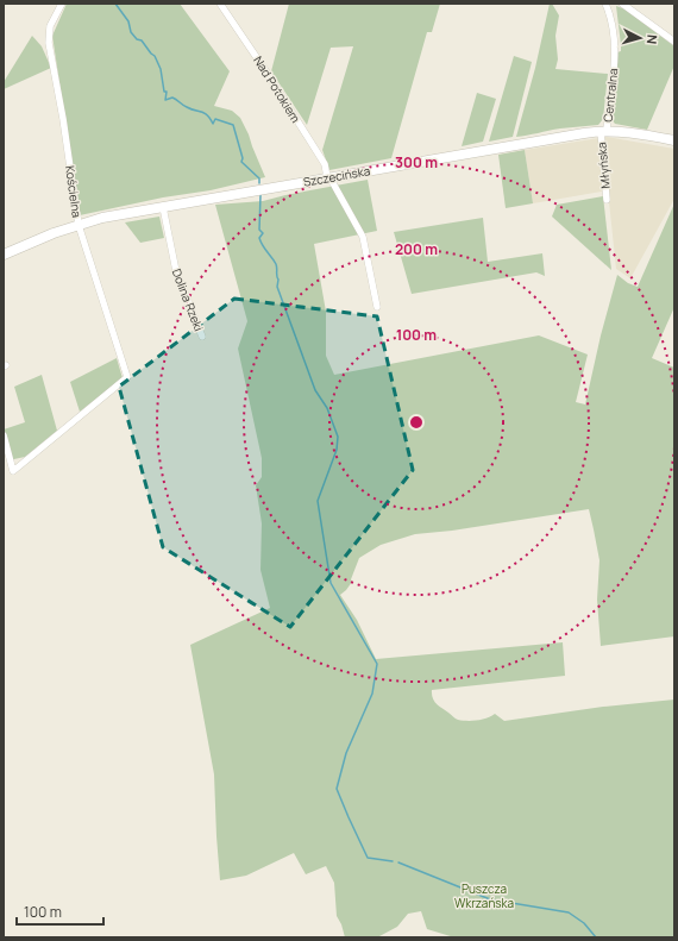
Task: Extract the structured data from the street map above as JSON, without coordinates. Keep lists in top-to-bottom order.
{
  "streets": {
    "street": [
      "Nad Potokiem",
      "Centralna",
      "Młyńska",
      "Szczecińska",
      "Kościelna",
      "Dolina Rzeki"
    ]
  },
  "crossings": [
    ["Nad Potokiem", "Szczecińska"],
    ["Centralna", "Młyńska"],
    ["Centralna", "Szczecińska"],
    ["Młyńska", "Szczecińska"],
    ["Szczecińska", "Kościelna"],
    ["Szczecińska", "Dolina Rzeki"]
  ],
  "parks": ["Puszcza Wkrzańska"],
  "scale_bar": "100 m",
  "north": "right",
  "rings": ["300 m", "200 m", "100 m"]
}
